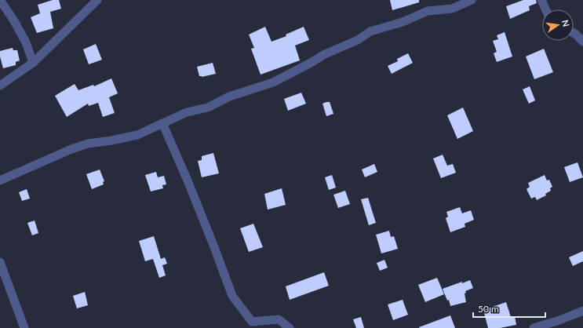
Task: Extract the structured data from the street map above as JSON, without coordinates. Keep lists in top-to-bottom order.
{
  "scale_bar": "50 m",
  "north": "right"
}
